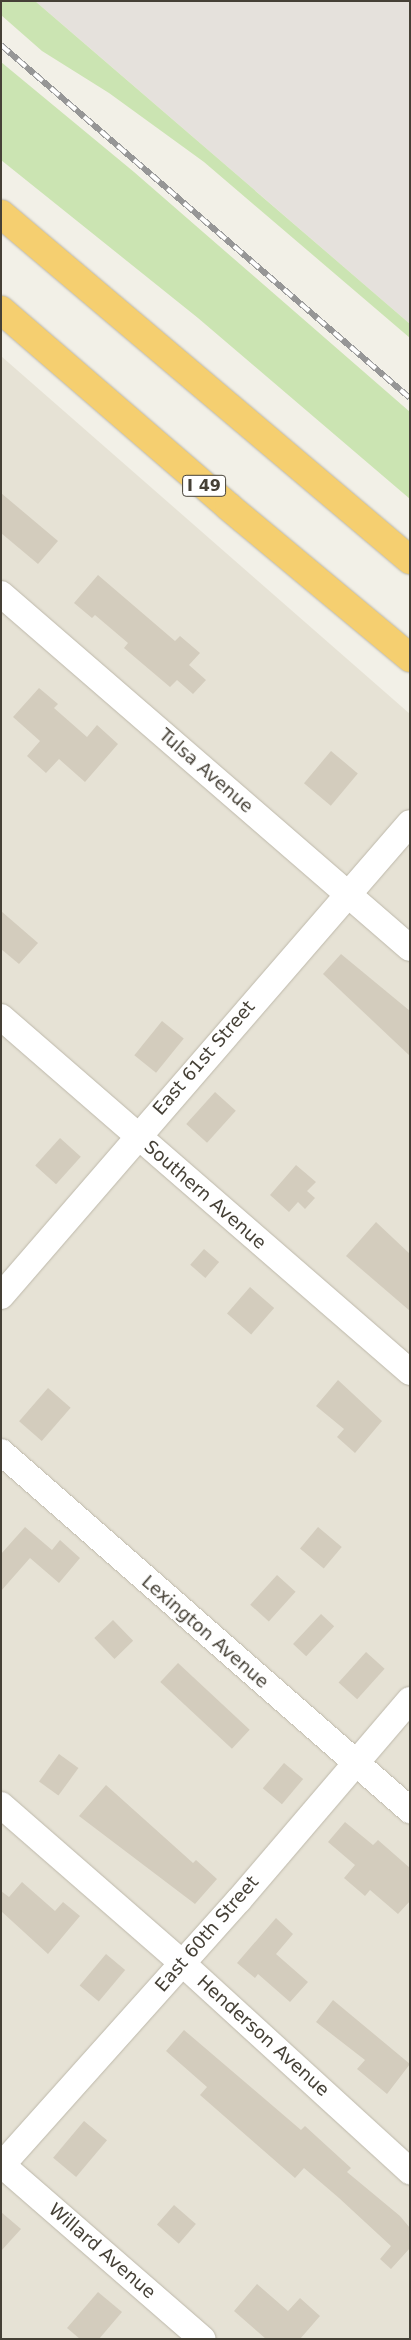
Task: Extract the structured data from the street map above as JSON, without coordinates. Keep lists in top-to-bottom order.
{
  "streets": {
    "highway": ["I 49"],
    "street": [
      "Tulsa Avenue",
      "East 61st Street",
      "Southern Avenue",
      "Lexington Avenue",
      "East 60th Street",
      "Henderson Avenue",
      "Willard Avenue"
    ]
  },
  "crossings": [
    ["Tulsa Avenue", "East 61st Street"],
    ["East 61st Street", "Southern Avenue"],
    ["Lexington Avenue", "East 60th Street"],
    ["East 60th Street", "Henderson Avenue"],
    ["East 60th Street", "Willard Avenue"]
  ]
}
